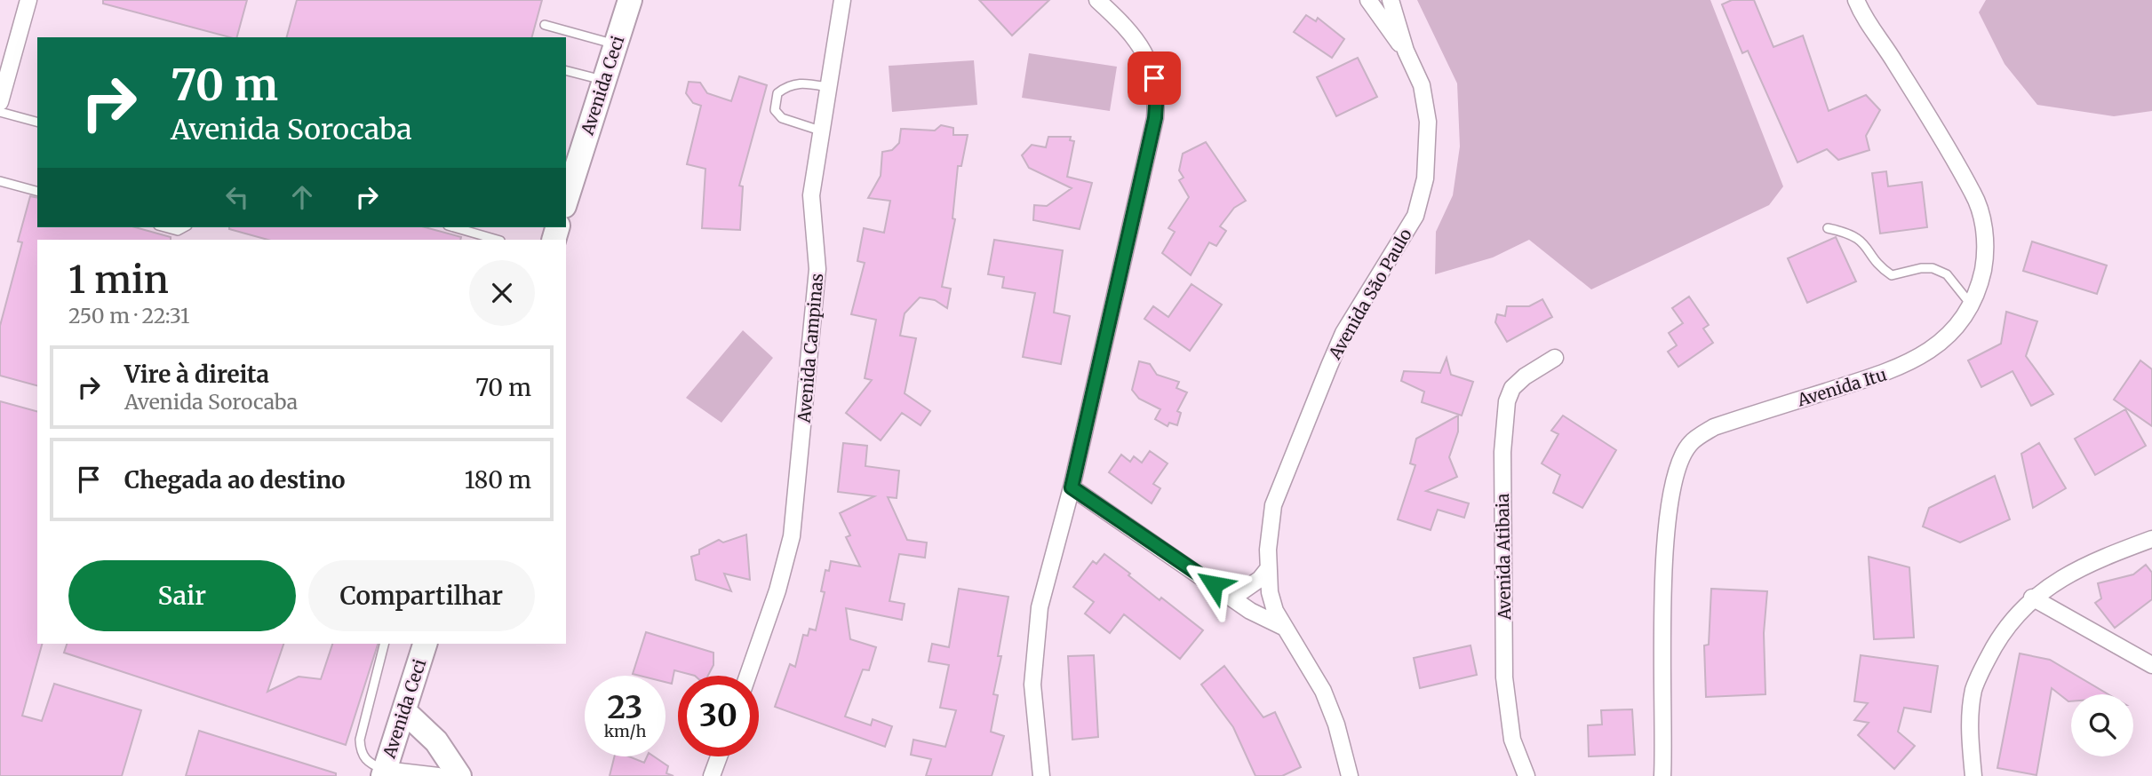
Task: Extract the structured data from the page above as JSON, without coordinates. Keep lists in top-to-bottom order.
{
  "streets": {
    "main road": ["Avenida Ceci"],
    "street": [
      "Avenida São Paulo",
      "Avenida Campinas",
      "Avenida Itu",
      "Avenida Atibaia"
    ]
  },
  "page": {
    "turn": ["70 m", "Avenida Sorocaba"],
    "heading": ["1 min", "250 m · 22:31"],
    "list": [
      {
        "name": "Vire à direita",
        "note": "Avenida Sorocaba",
        "value": "70 m"
      },
      {
        "name": "Chegada ao destino",
        "value": "180 m"
      }
    ],
    "buttons": ["Sair", "Compartilhar"],
    "speed": "23 km/h",
    "limit": "30"
  }
}
